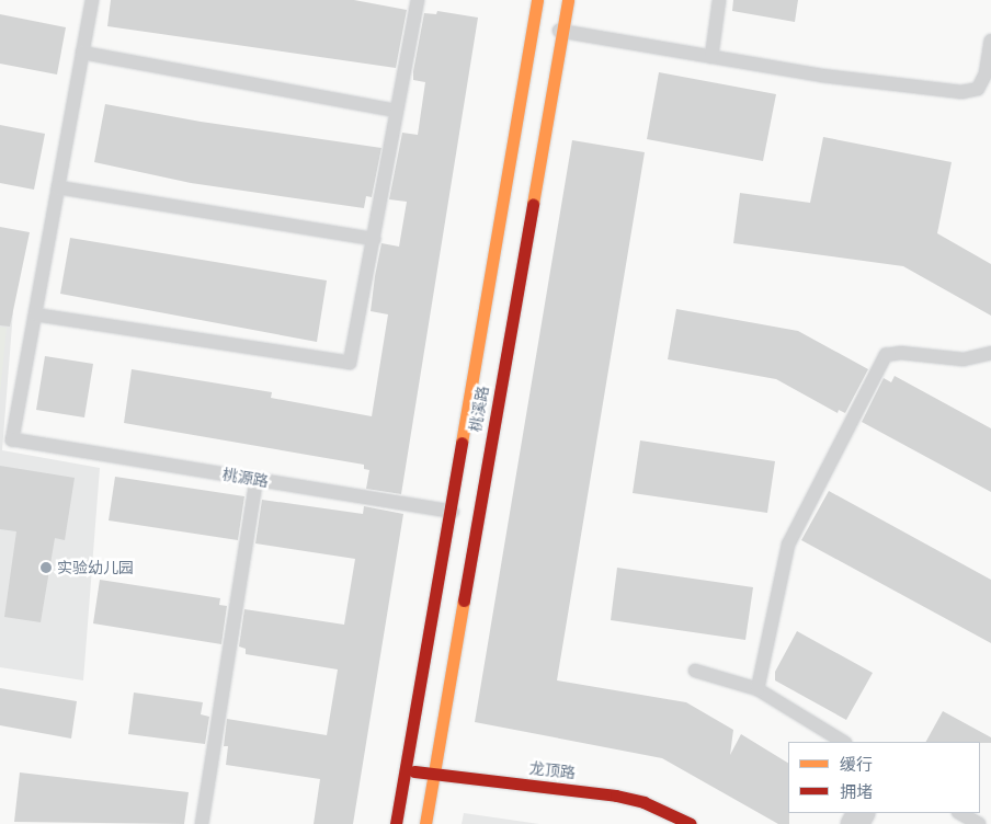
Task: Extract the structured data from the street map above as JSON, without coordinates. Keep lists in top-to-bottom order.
{
  "streets": {
    "street": ["桃溪路", "龙顶路"],
    "lane": ["桃源路"]
  },
  "crossings": [
    ["桃溪路", "桃源路"],
    ["桃溪路", "龙顶路"]
  ],
  "places": ["实验幼儿园"],
  "legend": ["缓行", "拥堵"]
}
